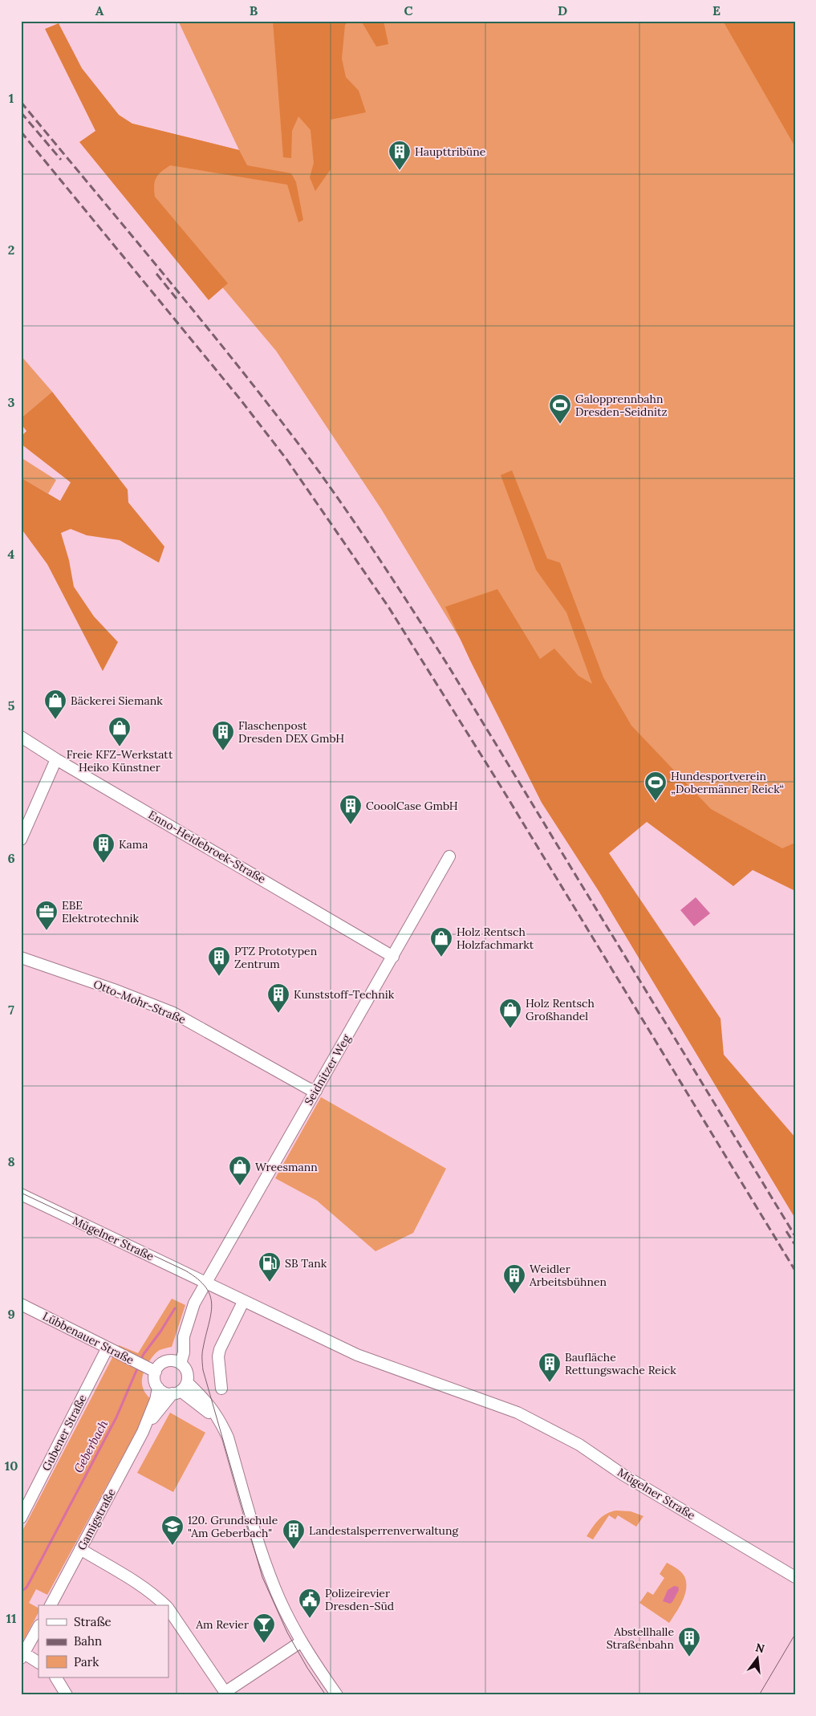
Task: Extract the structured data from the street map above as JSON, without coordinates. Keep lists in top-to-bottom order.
{
  "streets": {
    "street": [
      "Enno-Heidebroek-Straße",
      "Otto-Mohr-Straße",
      "Seidnitzer Weg",
      "Mügelner Straße",
      "Lübbenauer Straße",
      "Gubener Straße",
      "Gamigstraße"
    ]
  },
  "crossings": [
    ["Enno-Heidebroek-Straße", "Seidnitzer Weg"],
    ["Otto-Mohr-Straße", "Seidnitzer Weg"],
    ["Seidnitzer Weg", "Mügelner Straße"],
    ["Lübbenauer Straße", "Gubener Straße"],
    ["Lübbenauer Straße", "Gamigstraße"]
  ],
  "water": ["Geberbach"],
  "places": {
    "building": [
      "Haupttribüne",
      "Flaschenpost Dresden DEX GmbH",
      "CooolCase GmbH",
      "Kama",
      "PTZ Prototypen Zentrum",
      "Kunststoff-Technik",
      "Weidler Arbeitsbühnen",
      "Baufläche Rettungswache Reick",
      "Landestalsperrenverwaltung",
      "Abstellhalle Straßenbahn"
    ],
    "sports": ["Galopprennbahn Dresden-Seidnitz", "Hundesportverein „Dobermänner Reick“"],
    "shop": [
      "Bäckerei Siemank",
      "Freie KFZ-Werkstatt Heiko Künstner",
      "Holz Rentsch Holzfachmarkt",
      "Holz Rentsch Großhandel",
      "Wreesmann"
    ],
    "office": ["EBE Elektrotechnik"],
    "fuel station": ["SB Tank"],
    "school or university": ["120. Grundschule \"Am Geberbach\""],
    "public building": ["Polizeirevier Dresden-Süd"],
    "bar": ["Am Revier"]
  },
  "legend": ["Straße", "Bahn", "Park"],
  "north": "top",
  "grid": {
    "columns": [
      "A",
      "B",
      "C",
      "D",
      "E"
    ],
    "rows": [
      "1",
      "2",
      "3",
      "4",
      "5",
      "6",
      "7",
      "8",
      "9",
      "10",
      "11"
    ]
  }
}
